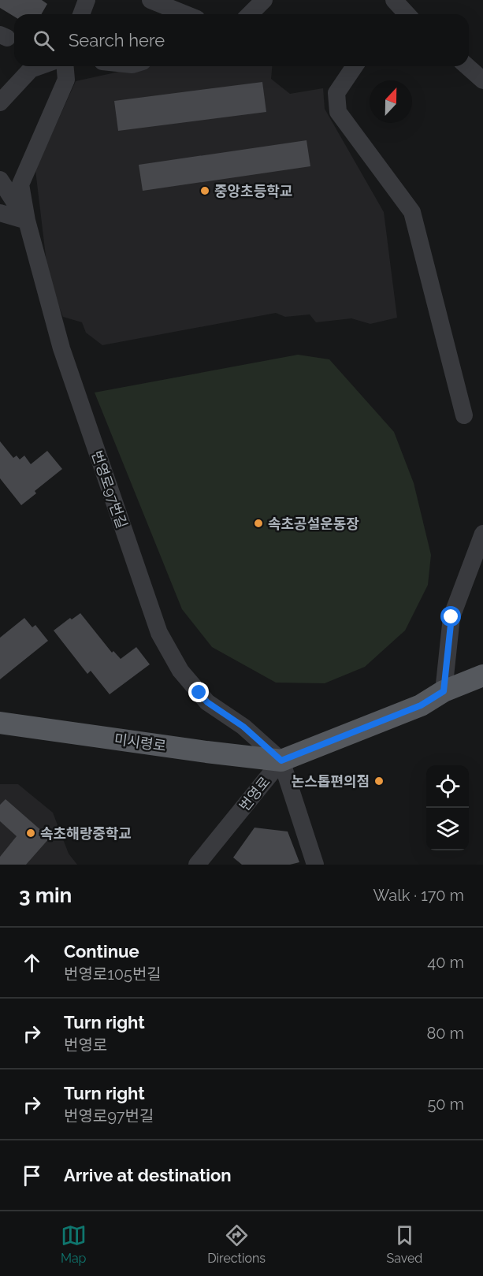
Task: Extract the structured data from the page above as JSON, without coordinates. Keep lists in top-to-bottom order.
{
  "streets": {
    "main road": ["미시령로", "번영로"],
    "street": ["번영로97번길"]
  },
  "crossings": [
    ["번영로97번길", "미시령로"],
    ["번영로97번길", "번영로"],
    ["미시령로", "번영로"]
  ],
  "places": [
    "중앙초등학교",
    "속초공설운동장",
    "논스톱편의점",
    "속초해랑중학교"
  ],
  "north": "top",
  "page": {
    "search": "Search here",
    "heading": ["3 min", "Walk · 170 m"],
    "list": [
      ["Continue", "번영로105번길", "40 m"],
      ["Turn right", "번영로", "80 m"],
      ["Turn right", "번영로97번길", "50 m"],
      "Arrive at destination"
    ],
    "nav": ["Map", "Directions", "Saved"]
  }
}
